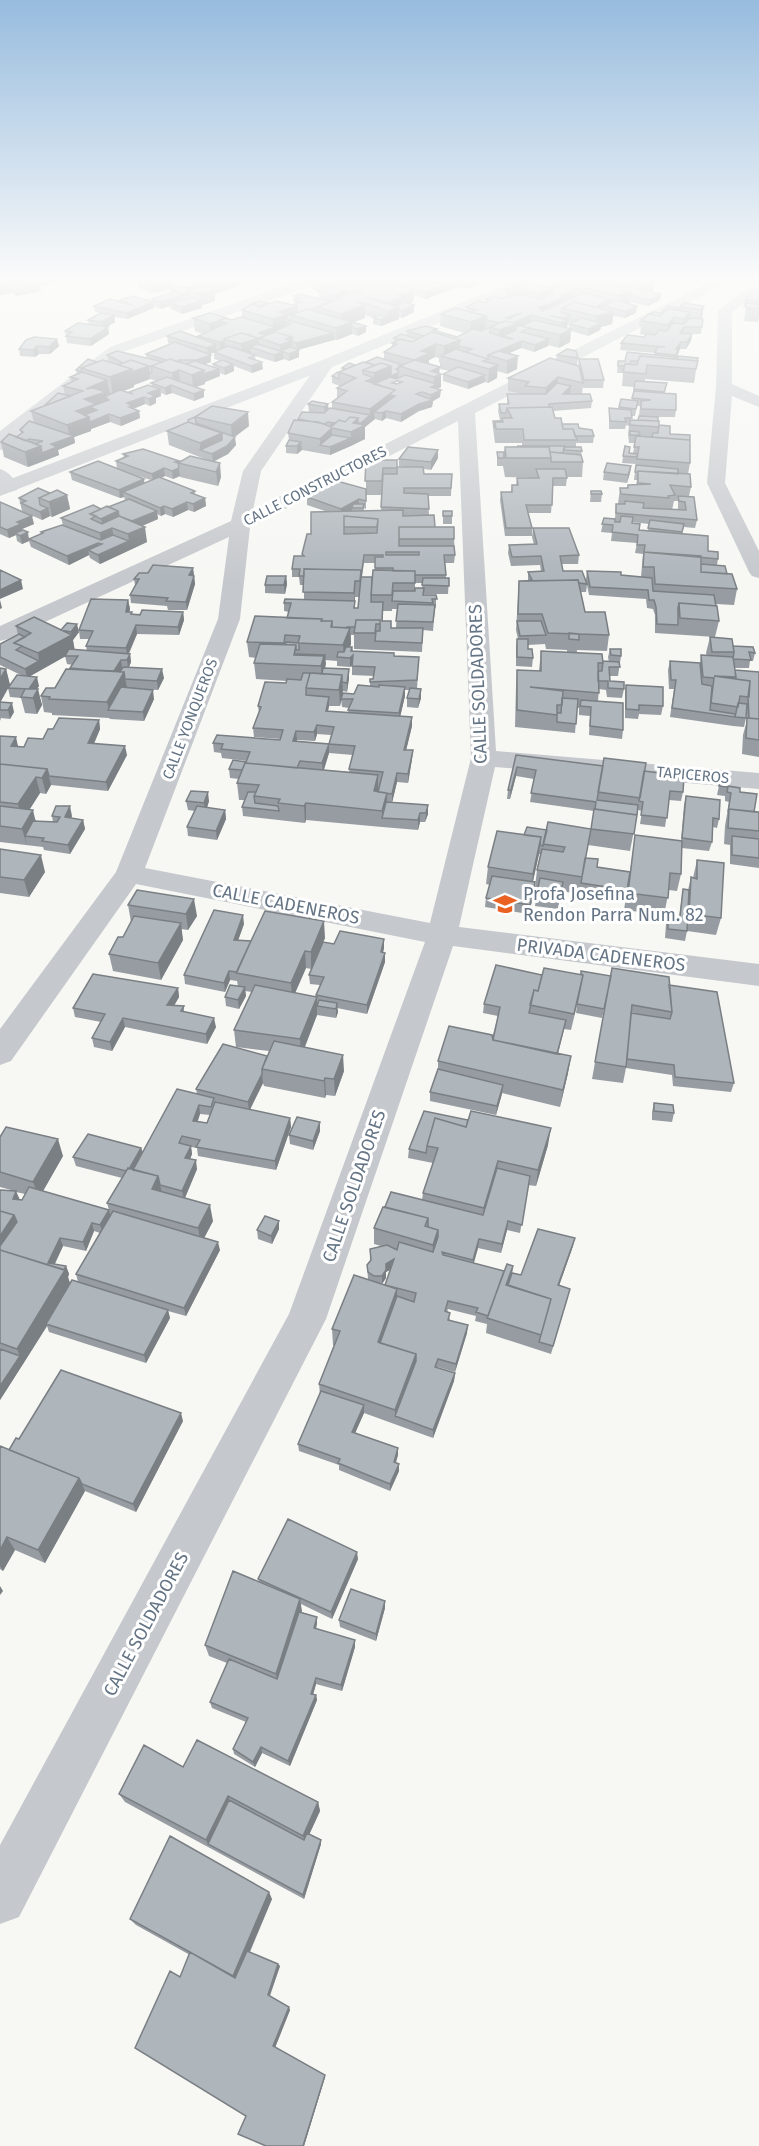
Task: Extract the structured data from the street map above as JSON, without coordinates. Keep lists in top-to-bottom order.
{
  "streets": {
    "street": [
      "CALLE CONSTRUCTORES",
      "CALLE SOLDADORES",
      "CALLE YONQUEROS",
      "TAPICEROS",
      "CALLE CADENEROS",
      "PRIVADA CADENEROS"
    ]
  },
  "crossings": [
    ["CALLE CONSTRUCTORES", "CALLE SOLDADORES"],
    ["CALLE CONSTRUCTORES", "CALLE YONQUEROS"],
    ["CALLE SOLDADORES", "TAPICEROS"],
    ["CALLE SOLDADORES", "CALLE CADENEROS"],
    ["CALLE SOLDADORES", "PRIVADA CADENEROS"],
    ["CALLE YONQUEROS", "CALLE CADENEROS"],
    ["CALLE CADENEROS", "PRIVADA CADENEROS"]
  ],
  "places": {
    "school or university": ["Profa Josefina Rendon Parra Num. 82"]
  }
}
